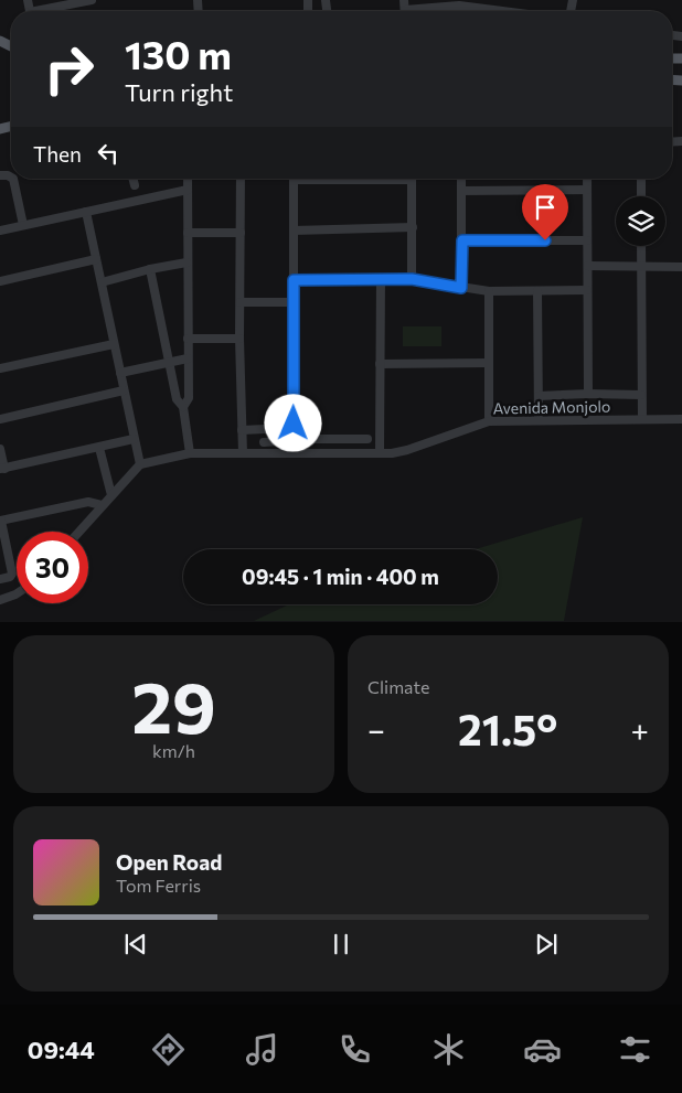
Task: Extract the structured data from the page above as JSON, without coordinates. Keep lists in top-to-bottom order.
{
  "streets": {
    "street": ["Avenida Monjolo"]
  },
  "page": {
    "turn": ["130 m", "Turn right"],
    "then": "Then",
    "limit": "30",
    "trip": "09:45 · 1 min · 400 m",
    "tile": [
      ["29", "km/h"],
      "Climate"
    ],
    "heat": ["−", "21.5°", "+"],
    "song": ["Open Road", "Tom Ferris"],
    "tabs": "09:44"
  }
}
